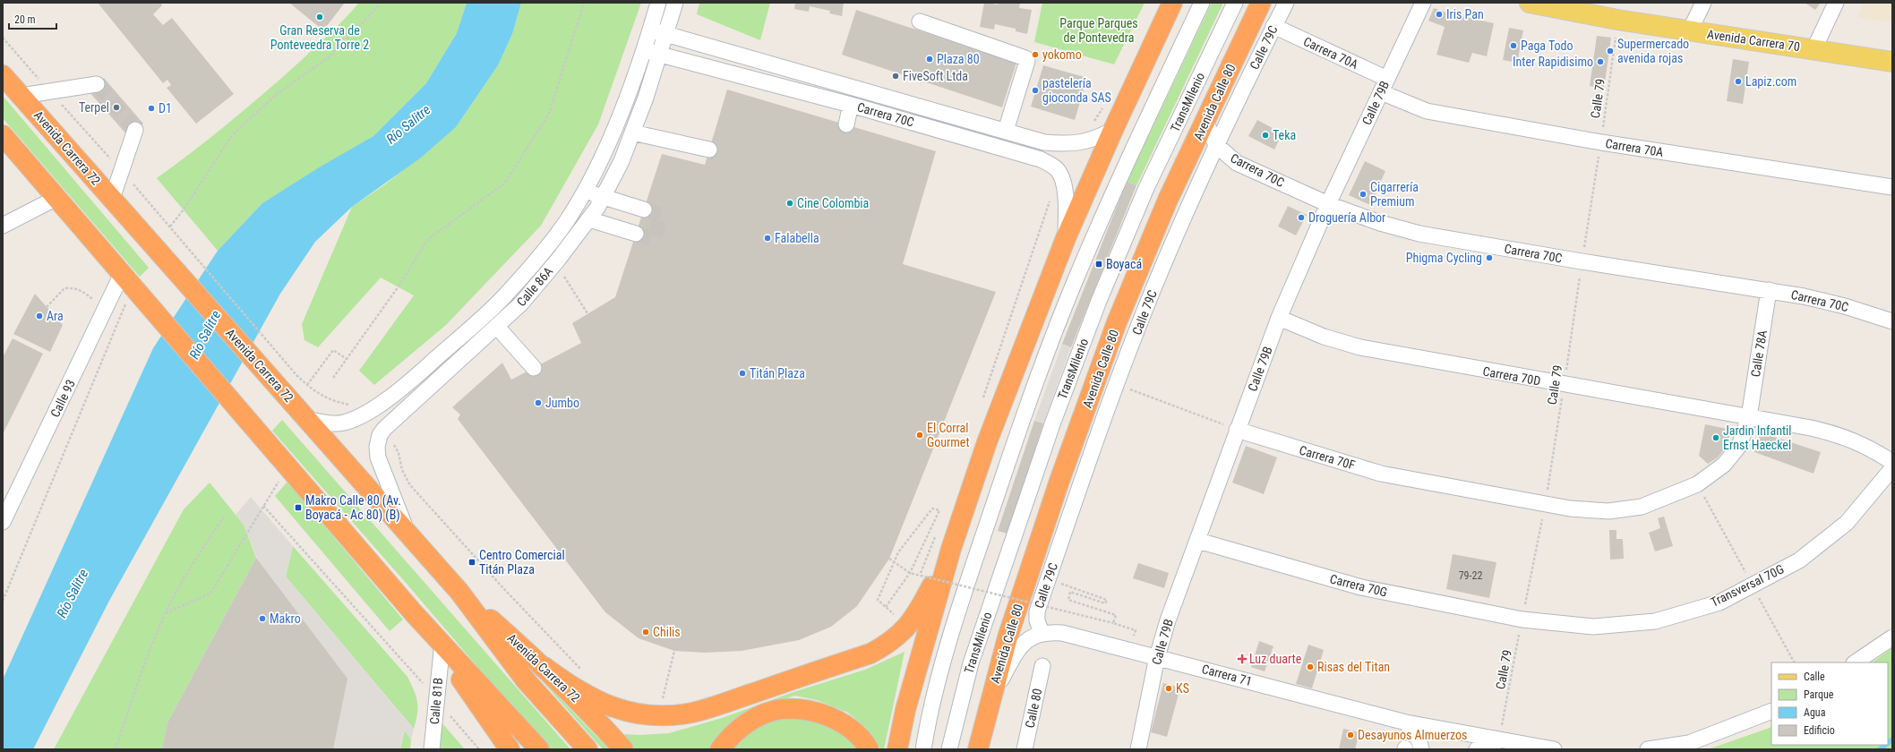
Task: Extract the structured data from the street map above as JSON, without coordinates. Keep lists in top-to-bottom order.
{
  "streets": {
    "highway": ["Avenida Calle 80", "Avenida Carrera 72"],
    "main road": ["Avenida Carrera 70"],
    "street": [
      "Calle 79C",
      "Carrera 70A",
      "TransMilenio",
      "Calle 79B",
      "Carrera 70C",
      "Calle 86A",
      "Calle 78A",
      "Carrera 70D",
      "Calle 93",
      "Carrera 70F",
      "Carrera 70G",
      "Transversal 70G",
      "Carrera 71",
      "Calle 81B",
      "Calle 80"
    ],
    "path": ["Calle 79"]
  },
  "crossings": [
    ["Calle 79C", "Carrera 70A"],
    ["Calle 79C", "Carrera 70C"],
    ["Calle 79C", "Carrera 71"],
    ["Carrera 70A", "Calle 79"],
    ["Carrera 70A", "Calle 79B"],
    ["Calle 79", "Carrera 70C"],
    ["Calle 79", "Calle 78A"],
    ["Calle 79", "Carrera 70D"],
    ["Calle 79", "Carrera 70F"],
    ["Calle 79", "Carrera 70G"],
    ["Calle 79", "Transversal 70G"],
    ["Calle 79", "Carrera 71"],
    ["Avenida Calle 80", "Carrera 70C"],
    ["Avenida Calle 80", "Carrera 71"],
    ["Calle 79B", "Carrera 70C"],
    ["Calle 79B", "Carrera 70D"],
    ["Calle 79B", "Carrera 70F"],
    ["Calle 79B", "Carrera 70G"],
    ["Calle 79B", "Carrera 71"],
    ["Carrera 70C", "Calle 86A"],
    ["Carrera 70C", "Calle 78A"],
    ["Avenida Carrera 72", "Calle 86A"],
    ["Calle 78A", "Carrera 70D"],
    ["Calle 78A", "Carrera 70F"],
    ["Carrera 70G", "Transversal 70G"]
  ],
  "water": ["Río Salitre"],
  "parks": ["Parque Parques de Pontevedra"],
  "places": {
    "other": [
      "Iris Pan",
      "Gran Reserva de Ponteveedra Torre 2",
      "Paga Todo",
      "Supermercado avenida rojas",
      "yokomo",
      "Plaza 80",
      "Inter Rapidisimo",
      "FiveSoft Ltda",
      "Lapiz.com",
      "pastelería gioconda SAS",
      "Terpel",
      "D1",
      "Teka",
      "Cigarrería Premium",
      "Cine Colombia",
      "Droguería Albor",
      "Falabella",
      "Phigma Cycling",
      "Ara",
      "Titán Plaza",
      "Jumbo",
      "El Corral Gourmet",
      "Jardin Infantil Ernst Haeckel",
      "Makro",
      "Chilis",
      "Risas del Titan",
      "KS",
      "Desayunos Almuerzos"
    ],
    "transit": ["Boyacá", "Makro Calle 80 (Av. Boyacá - Ac 80) (B)", "Centro Comercial Titán Plaza"],
    "health": ["Luz duarte"]
  },
  "house_numbers": ["79-22"],
  "legend": [
    "Calle",
    "Parque",
    "Agua",
    "Edificio"
  ],
  "scale_bar": "20 m"
}
